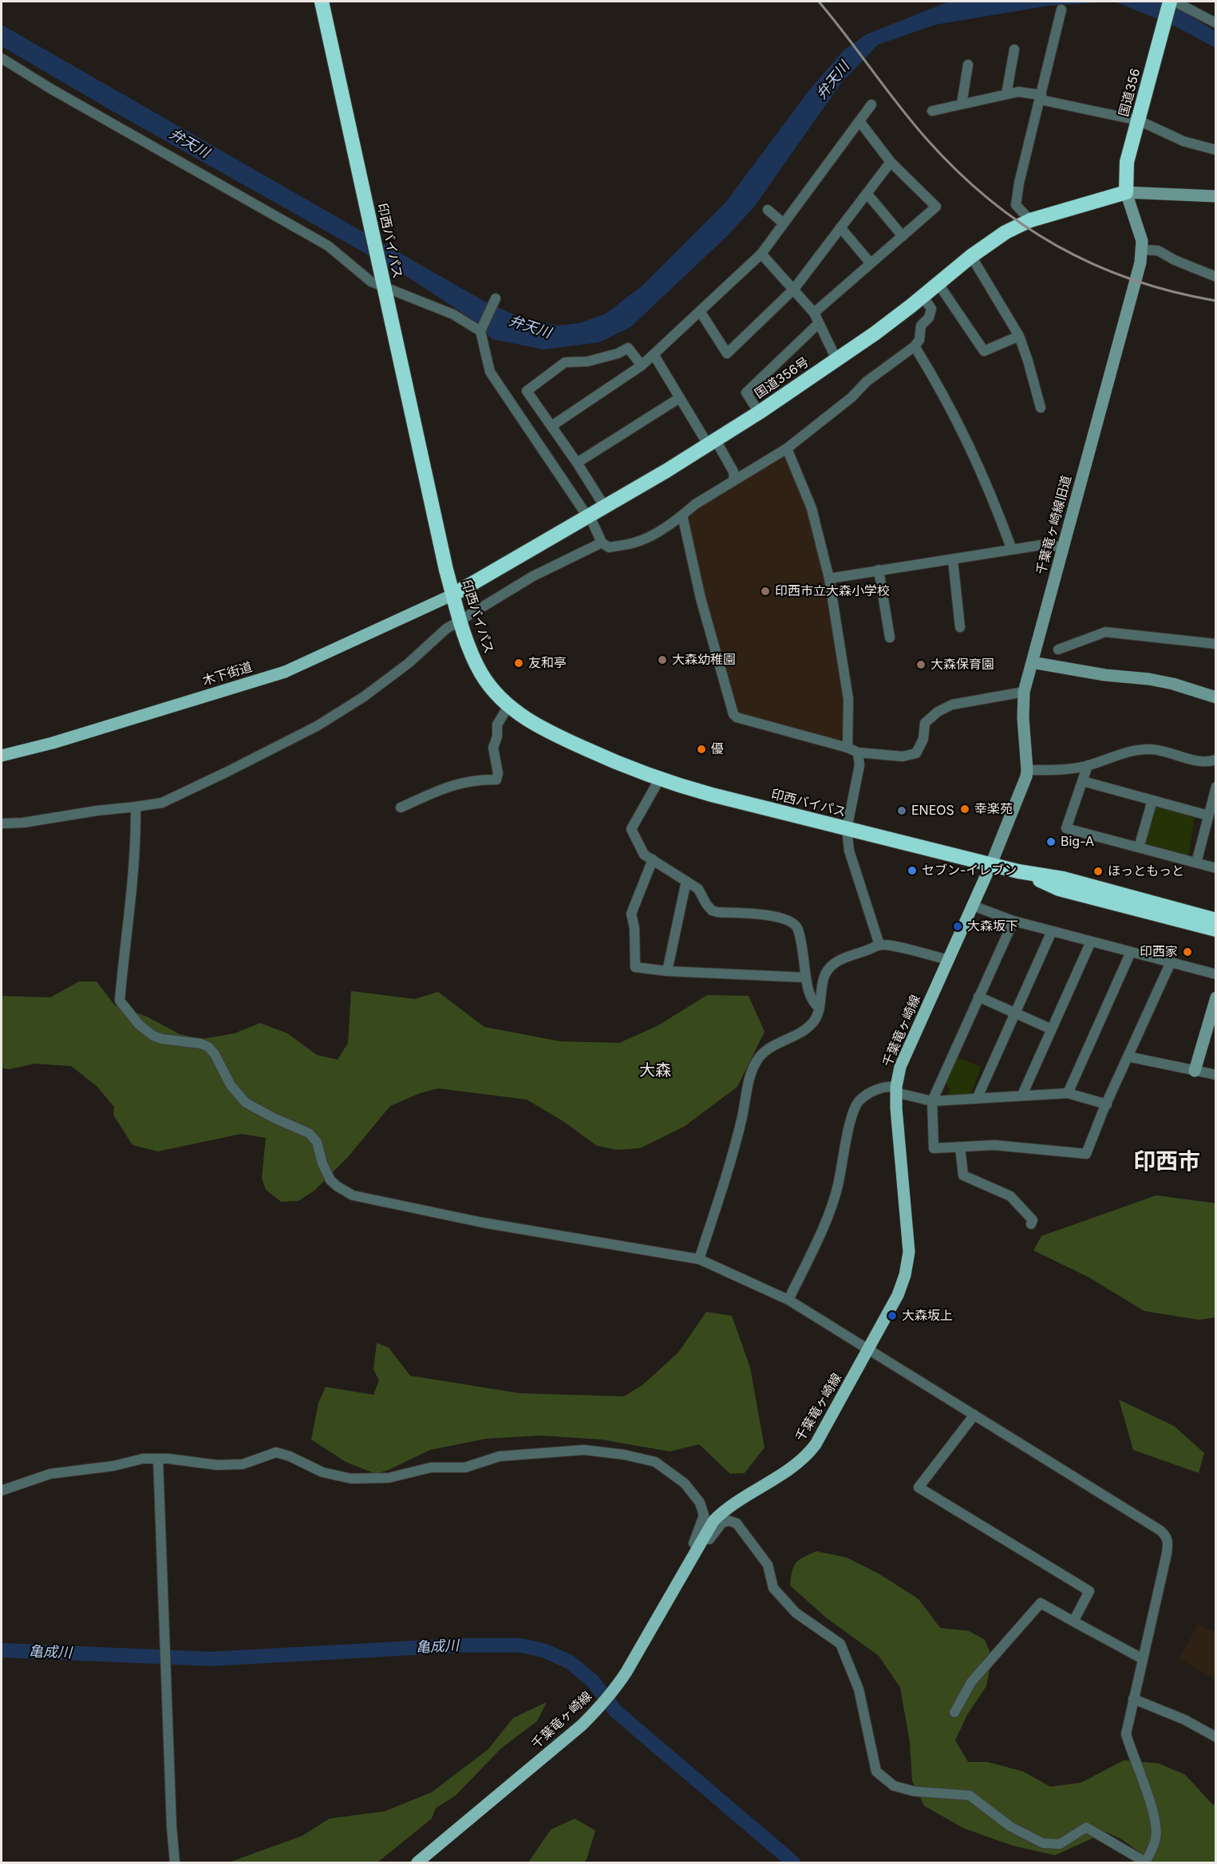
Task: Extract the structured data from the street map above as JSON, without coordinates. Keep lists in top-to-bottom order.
{
  "streets": {
    "highway": ["国道356", "印西バイパス", "国道356号"],
    "main road": ["木下街道", "千葉竜ヶ崎線"],
    "street": ["千葉竜ヶ崎線旧道"]
  },
  "crossings": [
    ["国道356", "国道356号"],
    ["国道356", "千葉竜ヶ崎線旧道"],
    ["印西バイパス", "国道356号"],
    ["印西バイパス", "千葉竜ヶ崎線旧道"],
    ["印西バイパス", "木下街道"],
    ["印西バイパス", "千葉竜ヶ崎線"],
    ["国道356号", "千葉竜ヶ崎線旧道"],
    ["国道356号", "木下街道"],
    ["千葉竜ヶ崎線旧道", "千葉竜ヶ崎線"]
  ],
  "districts": ["大森", "印西市"],
  "water": ["弁天川", "亀成川"],
  "places": [
    "印西市立大森小学校",
    "大森幼稚園",
    "友和亭",
    "大森保育園",
    "優",
    "幸楽苑",
    "ENEOS",
    "Big-A",
    "セブン-イレブン",
    "ほっともっと",
    "大森坂下",
    "印西家",
    "大森坂上"
  ]
}
